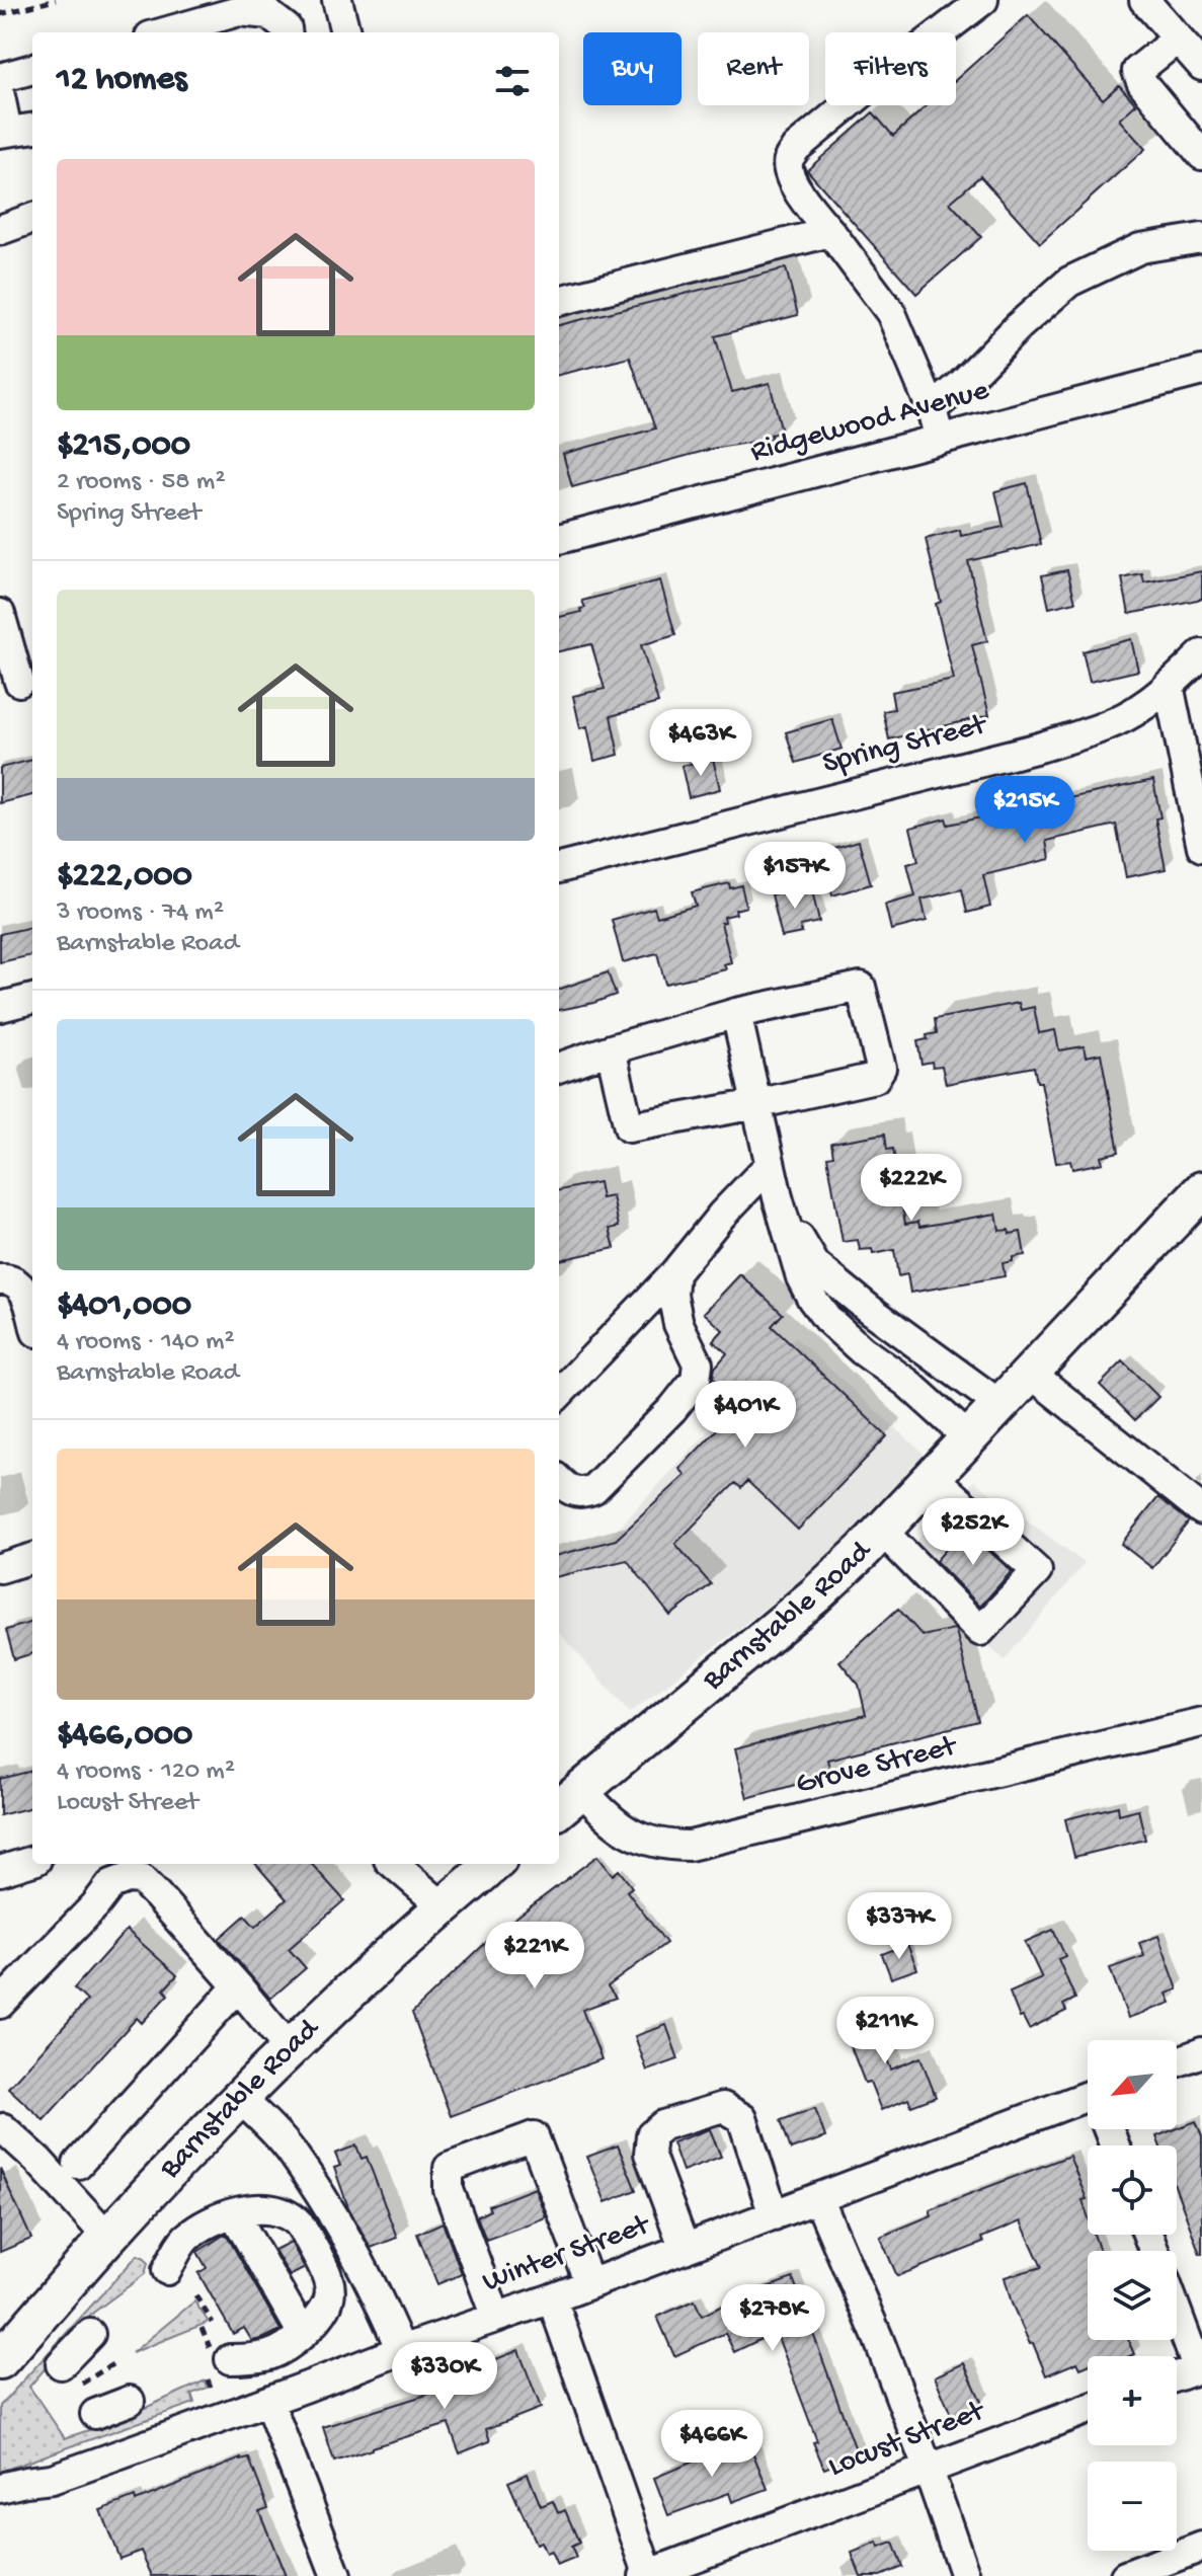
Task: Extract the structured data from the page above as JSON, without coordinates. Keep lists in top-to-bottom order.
{
  "streets": {
    "main road": ["Barnstable Road"],
    "street": [
      "Ridgewood Avenue",
      "Spring Street",
      "Grove Street",
      "Winter Street",
      "Locust Street"
    ]
  },
  "crossings": [
    ["Barnstable Road", "Grove Street"]
  ],
  "north": "bottom left",
  "page": {
    "chip": ["Buy", "Rent", "Filters"],
    "heading": "12 homes",
    "list": [
      {
        "name": "$215,000",
        "note": "2 rooms · 58 m² · Spring Street"
      },
      {
        "name": "$222,000",
        "note": "3 rooms · 74 m² · Barnstable Road"
      },
      {
        "name": "$401,000",
        "note": "4 rooms · 140 m² · Barnstable Road"
      },
      {
        "name": "$466,000",
        "note": "4 rooms · 120 m² · Locust Street"
      }
    ],
    "price": [
      "$463K",
      "$215K",
      "$157K",
      "$222K",
      "$401K",
      "$252K",
      "$337K",
      "$221K",
      "$211K",
      "$278K",
      "$330K",
      "$466K"
    ],
    "map_buttons": ["+", "−"]
  }
}
